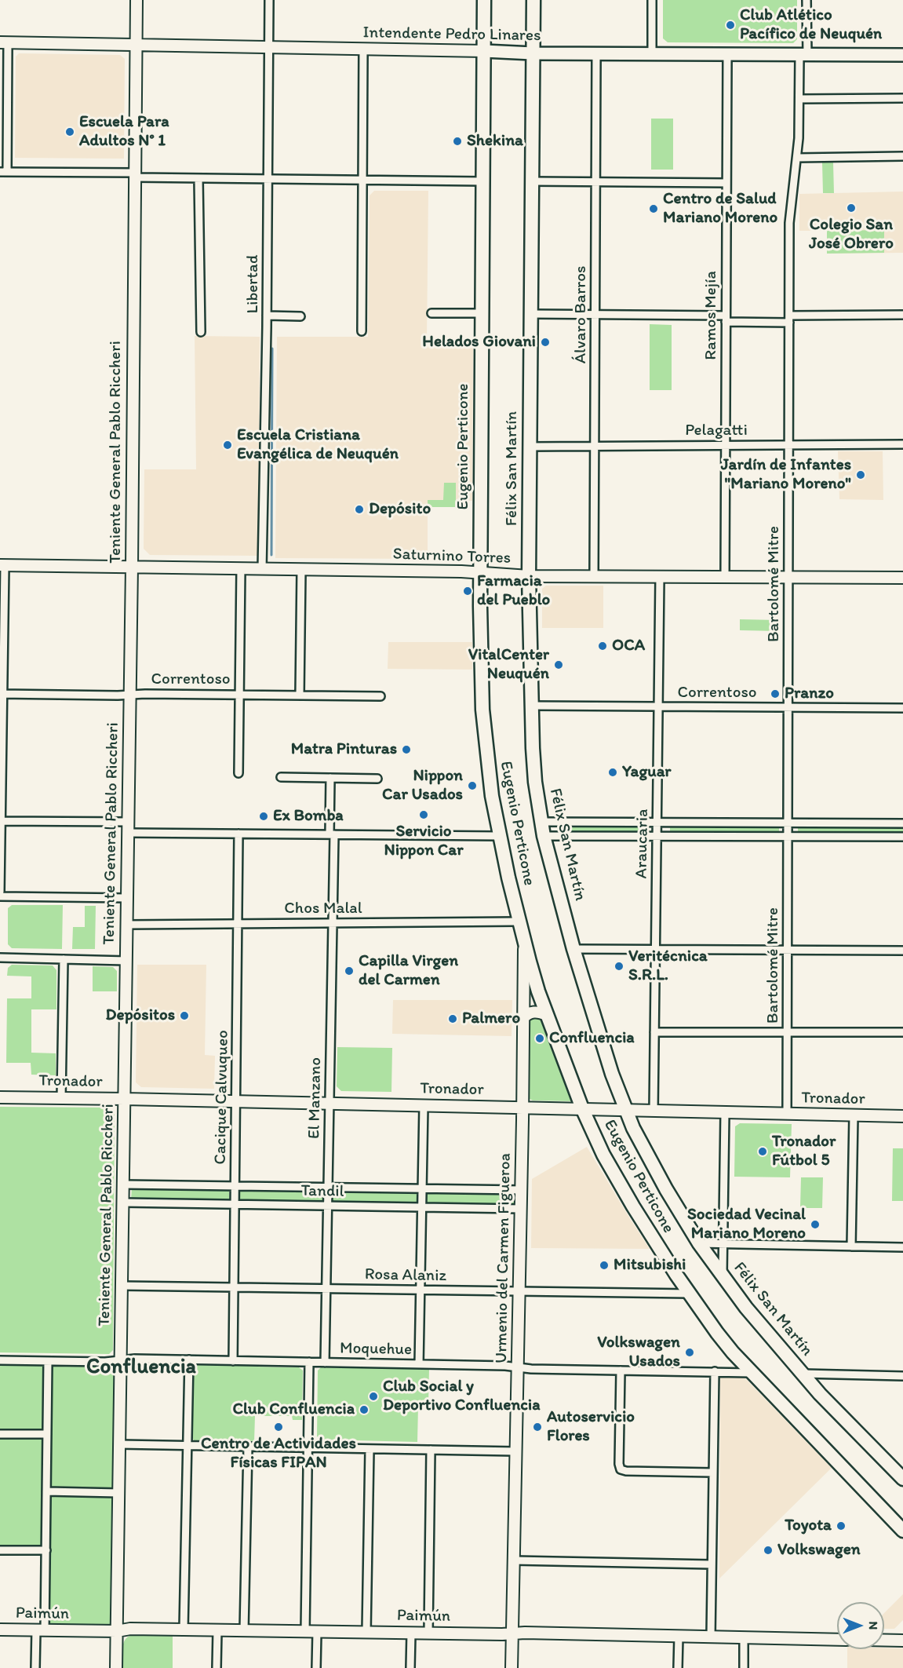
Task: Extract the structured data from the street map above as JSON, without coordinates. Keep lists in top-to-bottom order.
{
  "streets": {
    "highway": ["Eugenio Perticone", "Félix San Martín"],
    "main road": ["Intendente Pedro Linares"],
    "street": [
      "Libertad",
      "Álvaro Barros",
      "Ramos Mejía",
      "Pelagatti",
      "Teniente General Pablo Riccheri",
      "Saturnino Torres",
      "Bartolomé Mitre",
      "Correntoso",
      "Araucaria",
      "Chos Malal",
      "Tronador",
      "Cacique Calvuqueo",
      "El Manzano",
      "Tandil",
      "Urmenio del Carmen Figueroa",
      "Rosa Alaniz",
      "Moquehue",
      "Paimún"
    ]
  },
  "crossings": [
    ["Intendente Pedro Linares", "Libertad"],
    ["Intendente Pedro Linares", "Álvaro Barros"],
    ["Intendente Pedro Linares", "Ramos Mejía"],
    ["Intendente Pedro Linares", "Eugenio Perticone"],
    ["Intendente Pedro Linares", "Teniente General Pablo Riccheri"],
    ["Intendente Pedro Linares", "Félix San Martín"],
    ["Intendente Pedro Linares", "Bartolomé Mitre"],
    ["Libertad", "Saturnino Torres"],
    ["Álvaro Barros", "Pelagatti"],
    ["Álvaro Barros", "Saturnino Torres"],
    ["Ramos Mejía", "Pelagatti"],
    ["Ramos Mejía", "Saturnino Torres"],
    ["Pelagatti", "Félix San Martín"],
    ["Pelagatti", "Bartolomé Mitre"],
    ["Eugenio Perticone", "Saturnino Torres"],
    ["Eugenio Perticone", "Chos Malal"],
    ["Eugenio Perticone", "Tronador"],
    ["Eugenio Perticone", "Urmenio del Carmen Figueroa"],
    ["Eugenio Perticone", "Rosa Alaniz"],
    ["Eugenio Perticone", "Moquehue"],
    ["Teniente General Pablo Riccheri", "Saturnino Torres"],
    ["Teniente General Pablo Riccheri", "Correntoso"],
    ["Teniente General Pablo Riccheri", "Chos Malal"],
    ["Teniente General Pablo Riccheri", "Tronador"],
    ["Teniente General Pablo Riccheri", "Tandil"],
    ["Teniente General Pablo Riccheri", "Rosa Alaniz"],
    ["Teniente General Pablo Riccheri", "Moquehue"],
    ["Teniente General Pablo Riccheri", "Paimún"],
    ["Félix San Martín", "Saturnino Torres"],
    ["Félix San Martín", "Correntoso"],
    ["Félix San Martín", "Tronador"],
    ["Saturnino Torres", "Bartolomé Mitre"],
    ["Saturnino Torres", "Araucaria"],
    ["Bartolomé Mitre", "Correntoso"],
    ["Bartolomé Mitre", "Tronador"],
    ["Correntoso", "Araucaria"],
    ["Araucaria", "Tronador"],
    ["Chos Malal", "Cacique Calvuqueo"],
    ["Chos Malal", "El Manzano"],
    ["Tronador", "Cacique Calvuqueo"],
    ["Tronador", "El Manzano"],
    ["Tronador", "Urmenio del Carmen Figueroa"],
    ["Cacique Calvuqueo", "Tandil"],
    ["Cacique Calvuqueo", "Rosa Alaniz"],
    ["Cacique Calvuqueo", "Moquehue"],
    ["El Manzano", "Tandil"],
    ["El Manzano", "Rosa Alaniz"],
    ["El Manzano", "Moquehue"],
    ["Tandil", "Urmenio del Carmen Figueroa"],
    ["Urmenio del Carmen Figueroa", "Rosa Alaniz"],
    ["Urmenio del Carmen Figueroa", "Moquehue"],
    ["Urmenio del Carmen Figueroa", "Paimún"]
  ],
  "districts": ["Confluencia"],
  "places": [
    "Club Atlético Pacífico de Neuquén",
    "Escuela Para Adultos N° 1",
    "Shekina",
    "Colegio San José Obrero",
    "Centro de Salud Mariano Moreno",
    "Helados Giovani",
    "Escuela Cristiana Evangélica de Neuquén",
    "Jardín de Infantes \"Mariano Moreno\"",
    "Depósito",
    "Farmacia del Pueblo",
    "OCA",
    "VitalCenter Neuquén",
    "Pranzo",
    "Matra Pinturas",
    "Yaguar",
    "Nippon Car Usados",
    "Servicio Nippon Car",
    "Ex Bomba",
    "Veritécnica S.R.L.",
    "Capilla Virgen del Carmen",
    "Depósitos",
    "Palmero",
    "Confluencia",
    "Tronador Fútbol 5",
    "Sociedad Vecinal Mariano Moreno",
    "Mitsubishi",
    "Volkswagen Usados",
    "Club Social y Deportivo Confluencia",
    "Club Confluencia",
    "Centro de Actividades Físicas FIPAN",
    "Autoservicio Flores",
    "Toyota",
    "Volkswagen"
  ],
  "north": "right"
}
